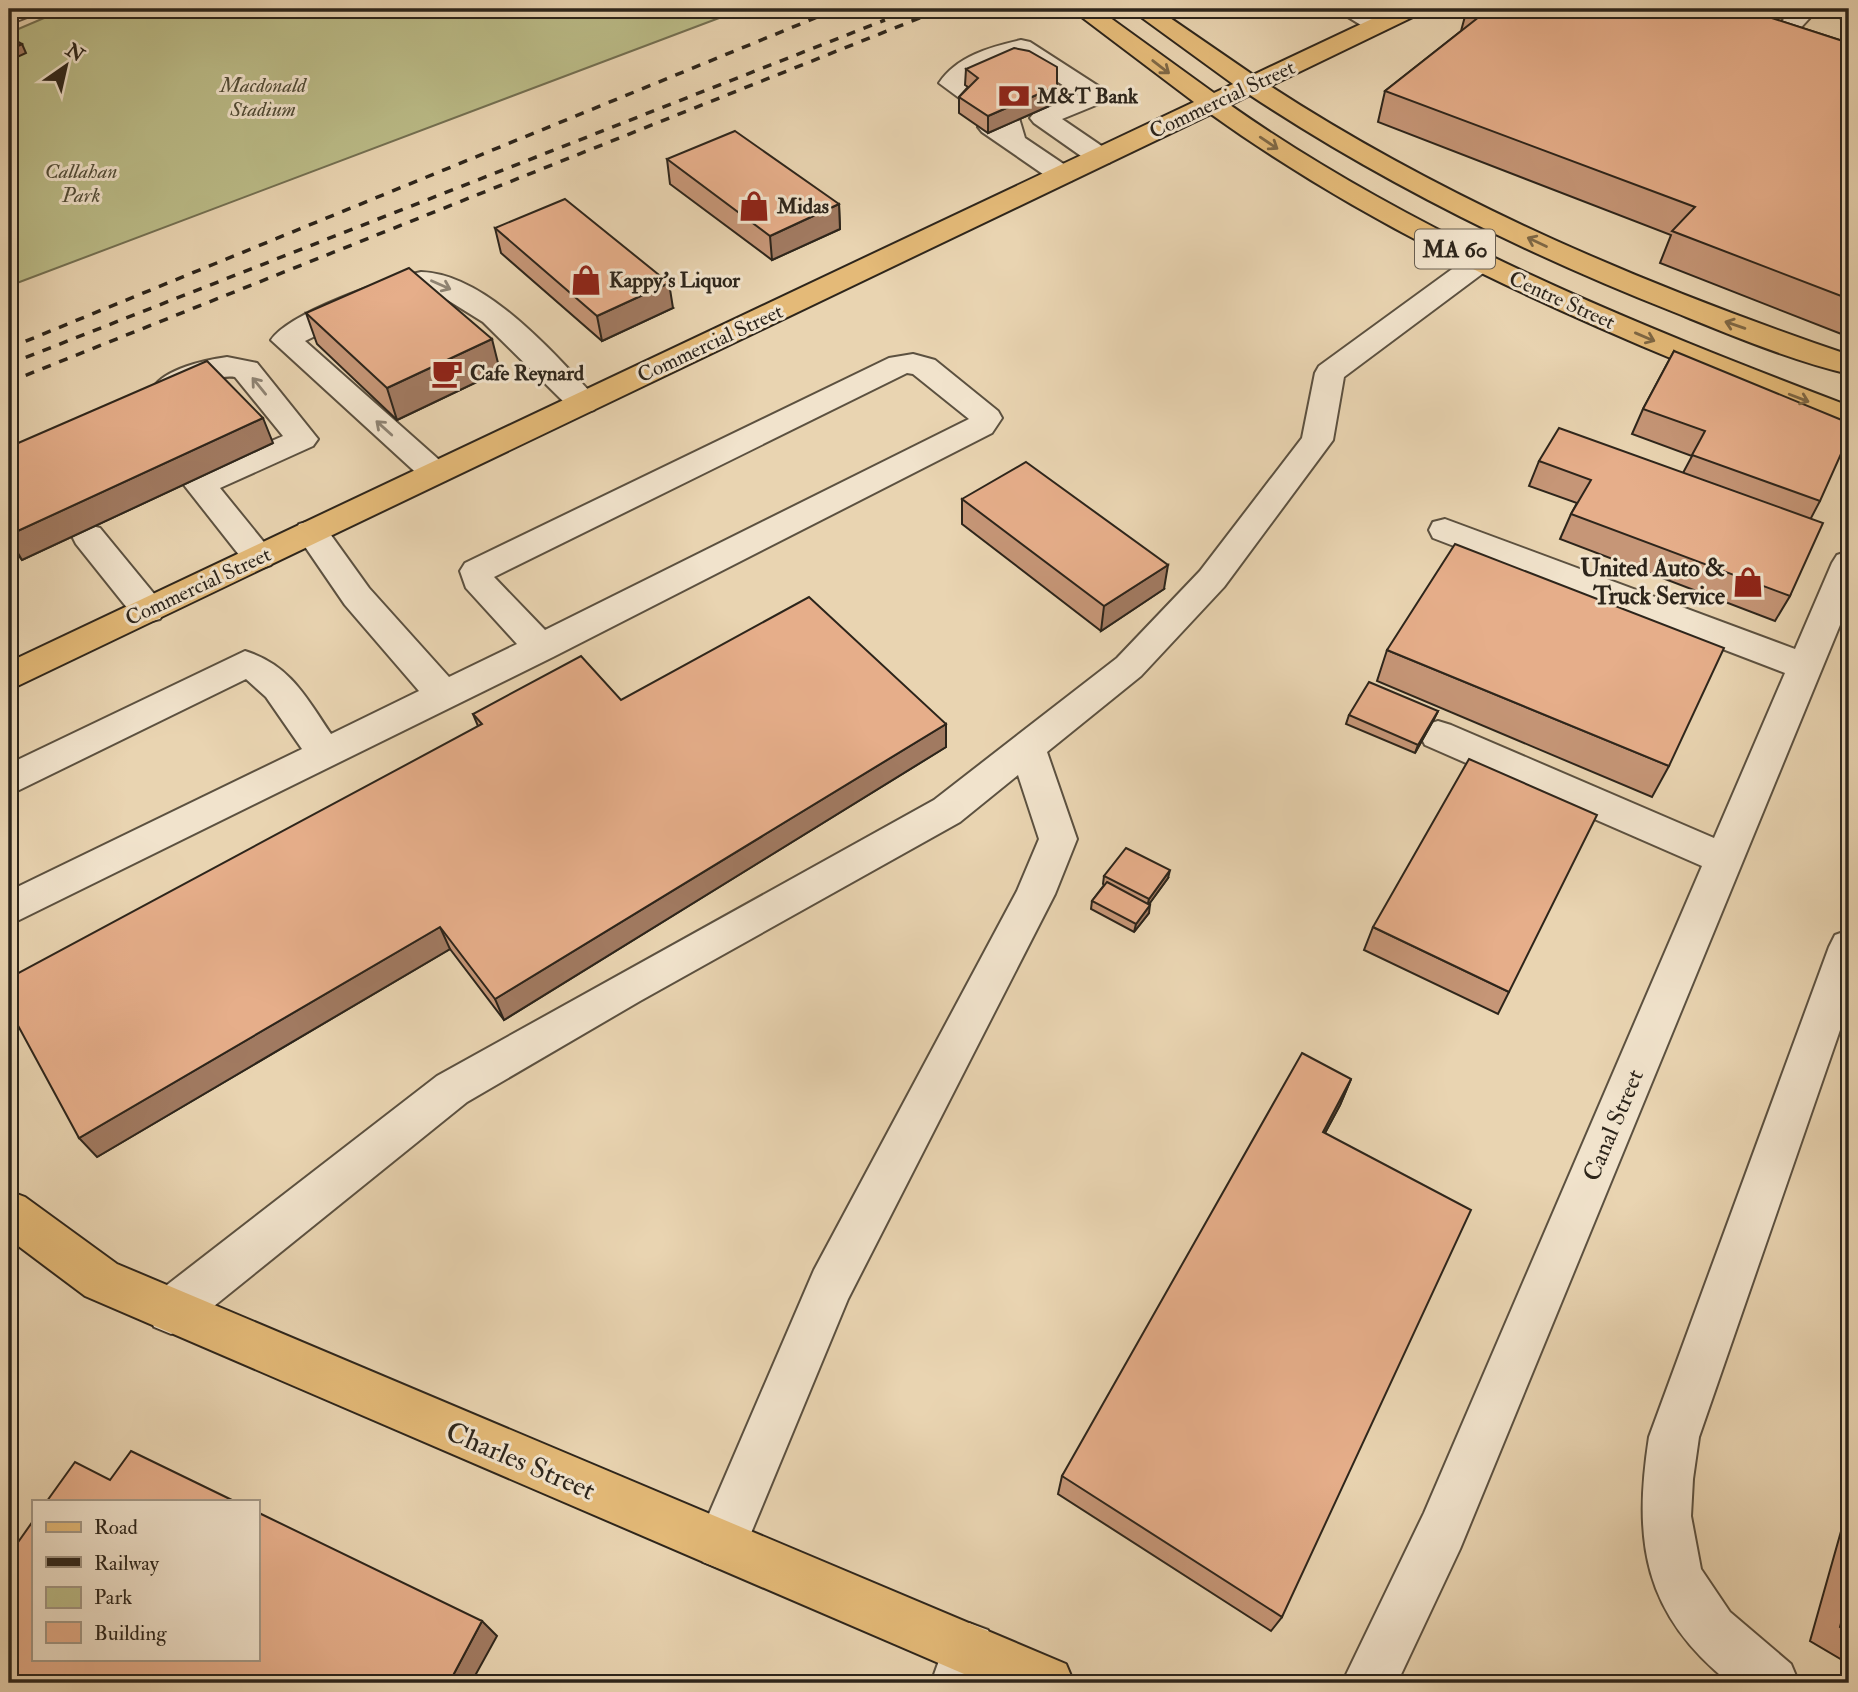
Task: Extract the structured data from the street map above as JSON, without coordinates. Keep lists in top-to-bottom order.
{
  "streets": {
    "main road": [
      "Commercial Street",
      "MA 60",
      "Centre Street",
      "Charles Street"
    ],
    "street": ["Canal Street"]
  },
  "crossings": [
    ["Commercial Street", "Centre Street"]
  ],
  "parks": ["Macdonald Stadium", "Callahan Park"],
  "places": {
    "bank": ["M&T Bank"],
    "shop": ["Midas", "Kappy's Liquor", "United Auto & Truck Service"],
    "cafe": ["Cafe Reynard"]
  },
  "legend": [
    "Road",
    "Railway",
    "Park",
    "Building"
  ],
  "north": "top right"
}
